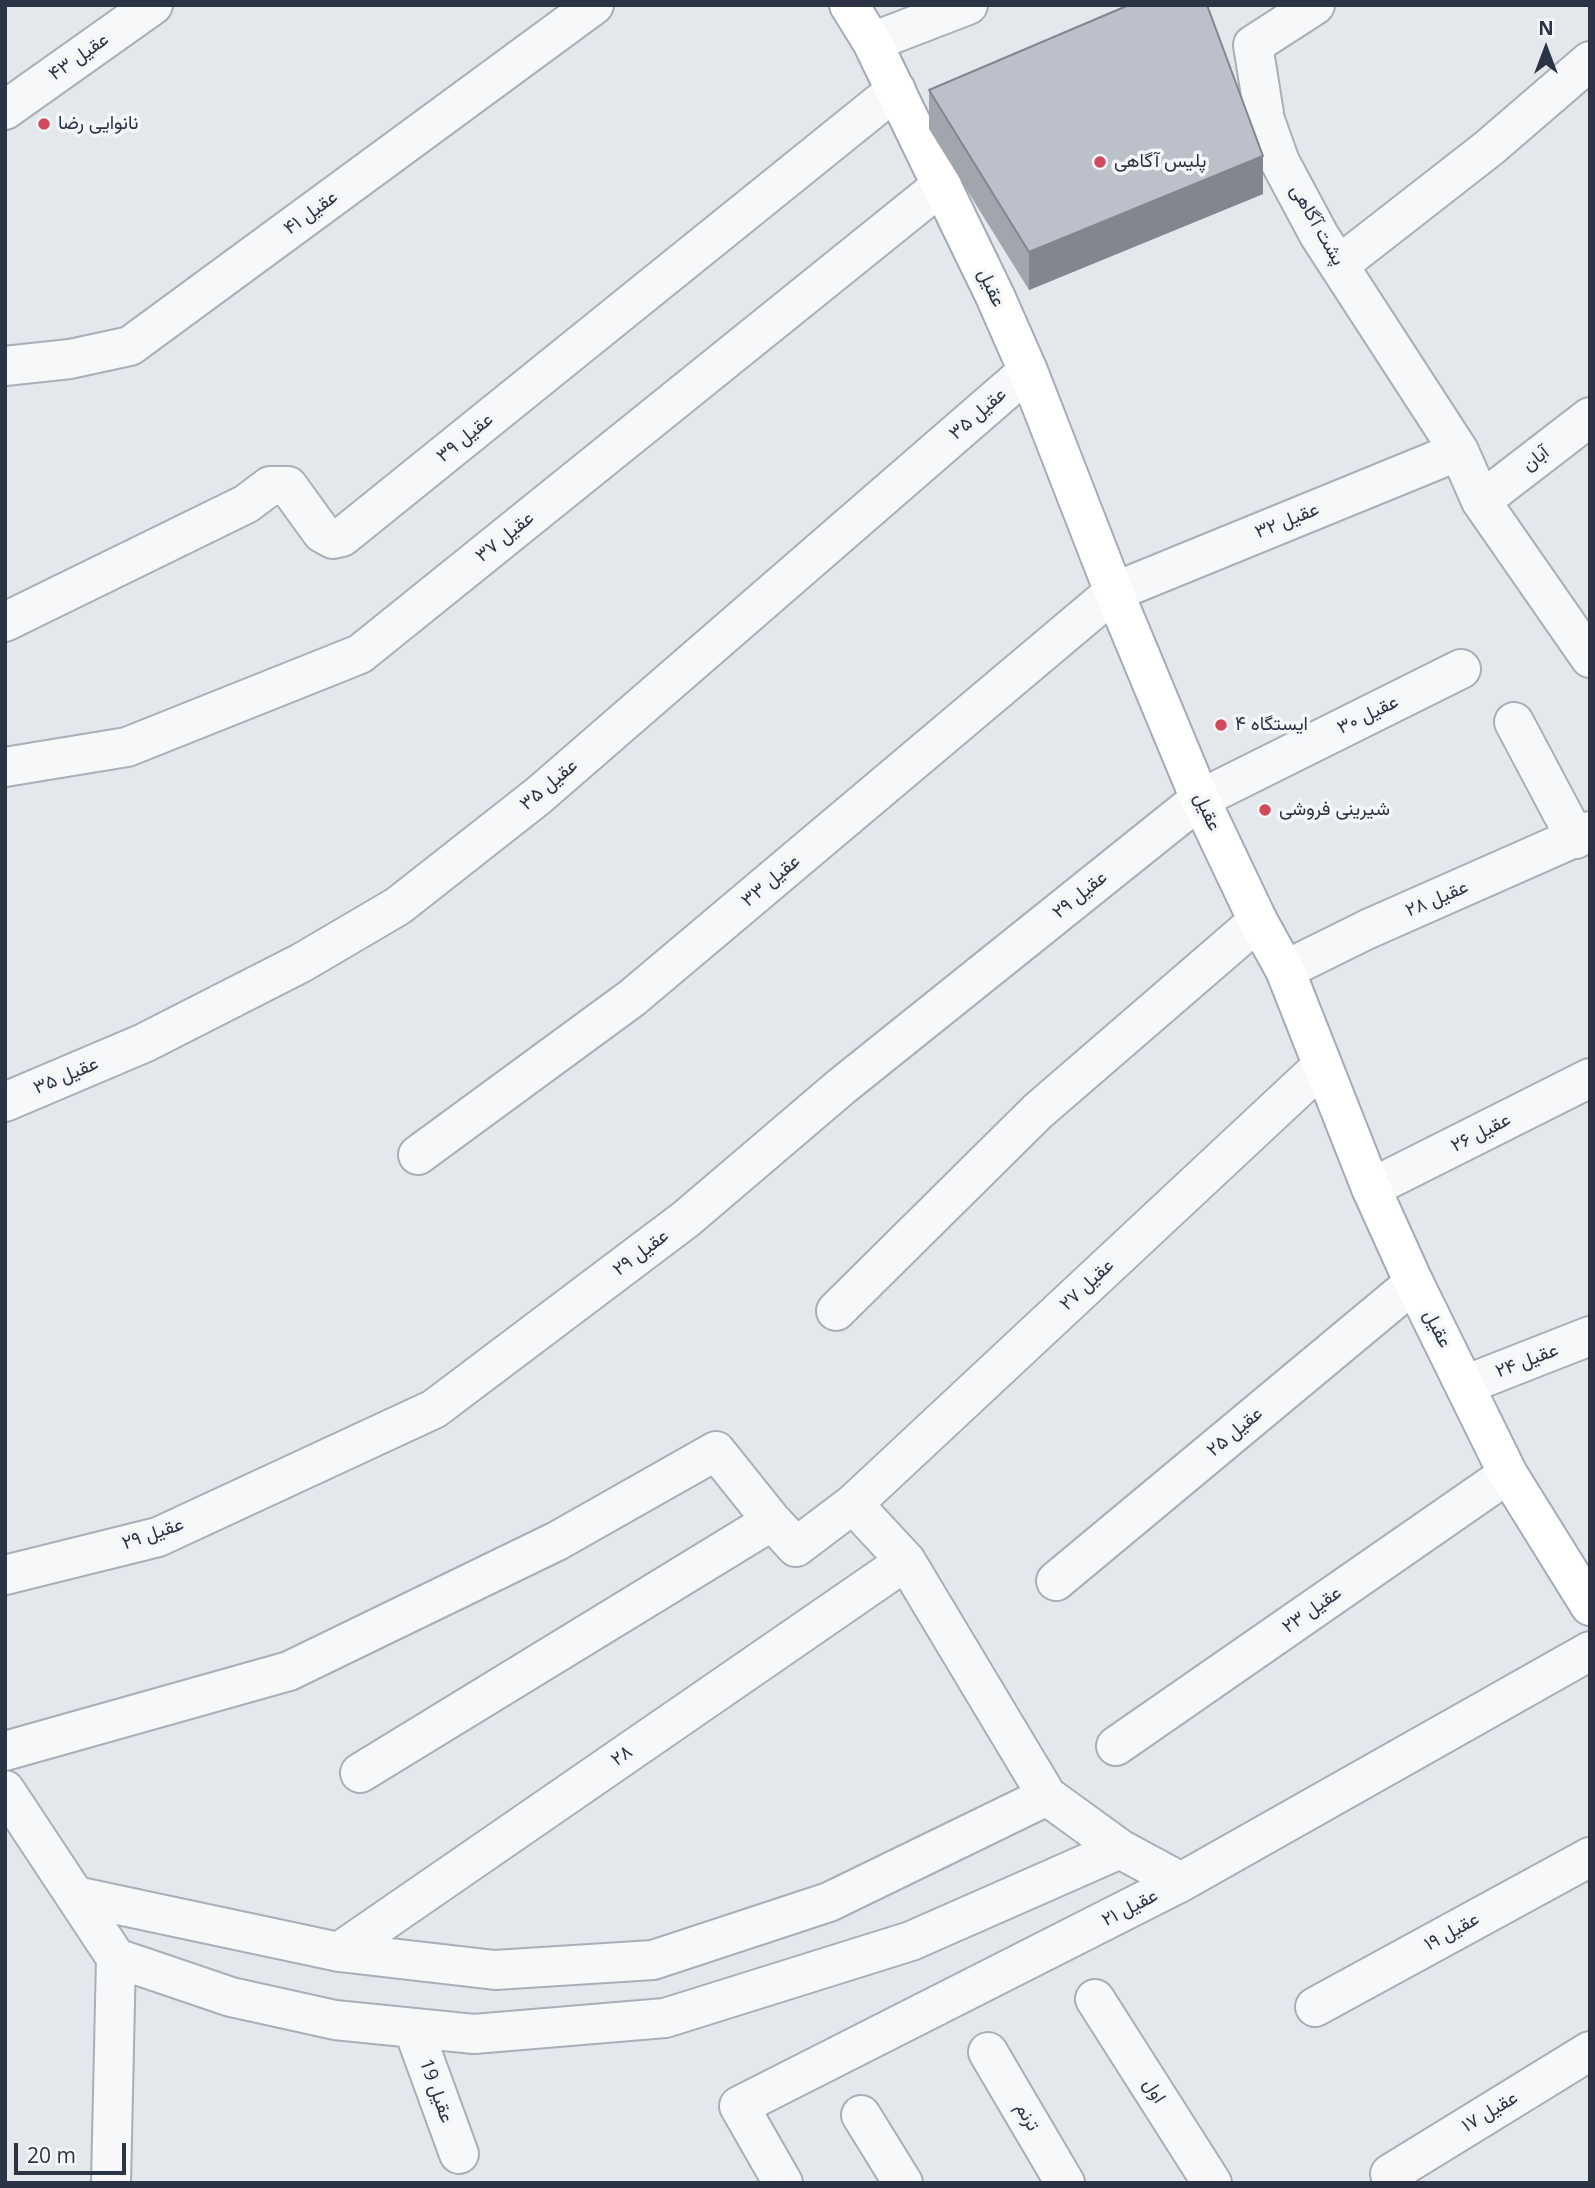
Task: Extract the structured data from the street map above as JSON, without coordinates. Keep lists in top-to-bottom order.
{
  "streets": {
    "main road": ["عقیل"],
    "street": [
      "عقیل ۴۳",
      "عقیل ۴۱",
      "پشت آگاهی",
      "عقیل ۳۵",
      "عقیل ۳۹",
      "آبان",
      "عقیل ۳۲",
      "عقیل ۳۷",
      "عقیل ۳۰",
      "عقیل ۳۳",
      "عقیل ۲۹",
      "۲۸ عقیل",
      "عقیل ۲۶",
      "عقیل ۲۷",
      "عقیل ۲۴",
      "عقیل ۲۵",
      "عقیل ۲۳",
      "۲۸",
      "عقیل ۲۱",
      "عقیل ۱۹",
      "عقیل 19",
      "اول",
      "عقیل ۱۷",
      "ترنم"
    ]
  },
  "crossings": [
    ["پشت آگاهی", "آبان"],
    ["پشت آگاهی", "عقیل ۳۲"],
    ["عقیل", "عقیل ۳۵"],
    ["عقیل", "عقیل ۳۹"],
    ["عقیل", "عقیل ۳۲"],
    ["عقیل", "عقیل ۳۷"],
    ["عقیل", "عقیل ۳۰"],
    ["عقیل", "عقیل ۳۳"],
    ["عقیل", "عقیل ۲۹"],
    ["عقیل", "۲۸ عقیل"],
    ["عقیل", "عقیل ۲۶"],
    ["عقیل", "عقیل ۲۷"],
    ["عقیل", "عقیل ۲۴"],
    ["عقیل", "عقیل ۲۵"],
    ["عقیل", "عقیل ۲۳"],
    ["عقیل ۳۲", "عقیل ۳۳"],
    ["عقیل ۳۰", "عقیل ۲۹"]
  ],
  "places": [
    "نانوایی رضا",
    "پلیس آگاهی",
    "ایستگاه ۴",
    "شیرینی فروشی"
  ],
  "scale_bar": "20 m",
  "north": "top"
}
